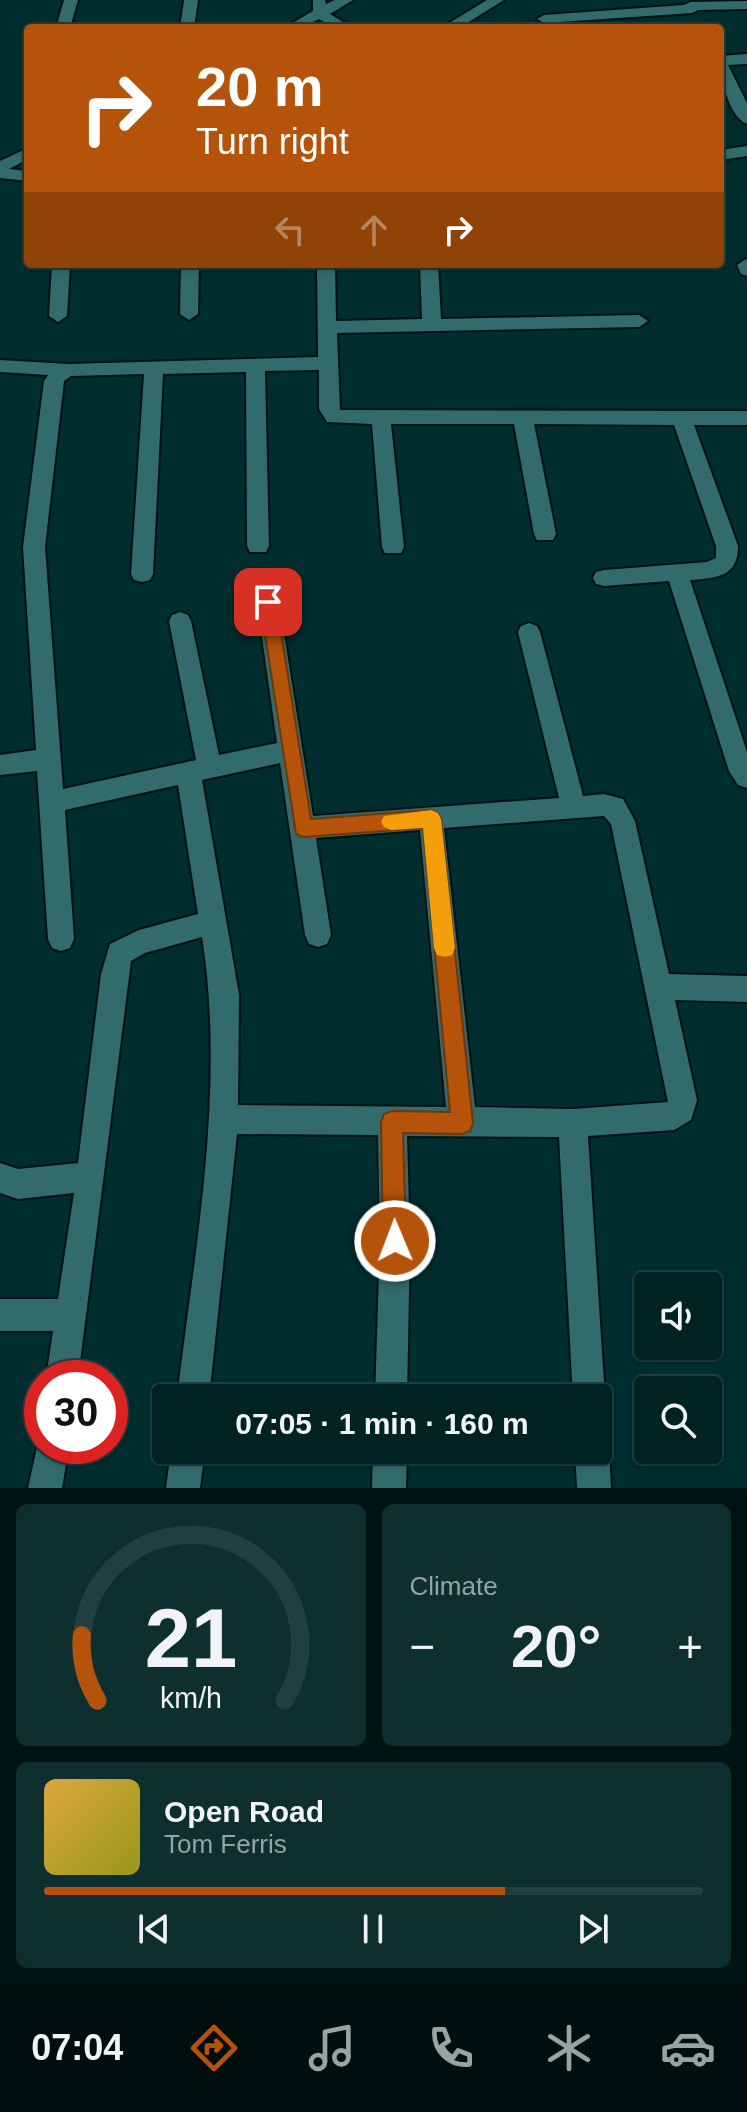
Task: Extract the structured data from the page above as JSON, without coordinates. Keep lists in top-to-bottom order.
{
  "page": {
    "turn": ["20 m", "Turn right"],
    "limit": "30",
    "trip": "07:05 · 1 min · 160 m",
    "tile": "Climate",
    "heat": ["−", "20°", "+"],
    "song": ["Open Road", "Tom Ferris"],
    "tabs": "07:04",
    "gauge": ["21", "km/h"]
  }
}
